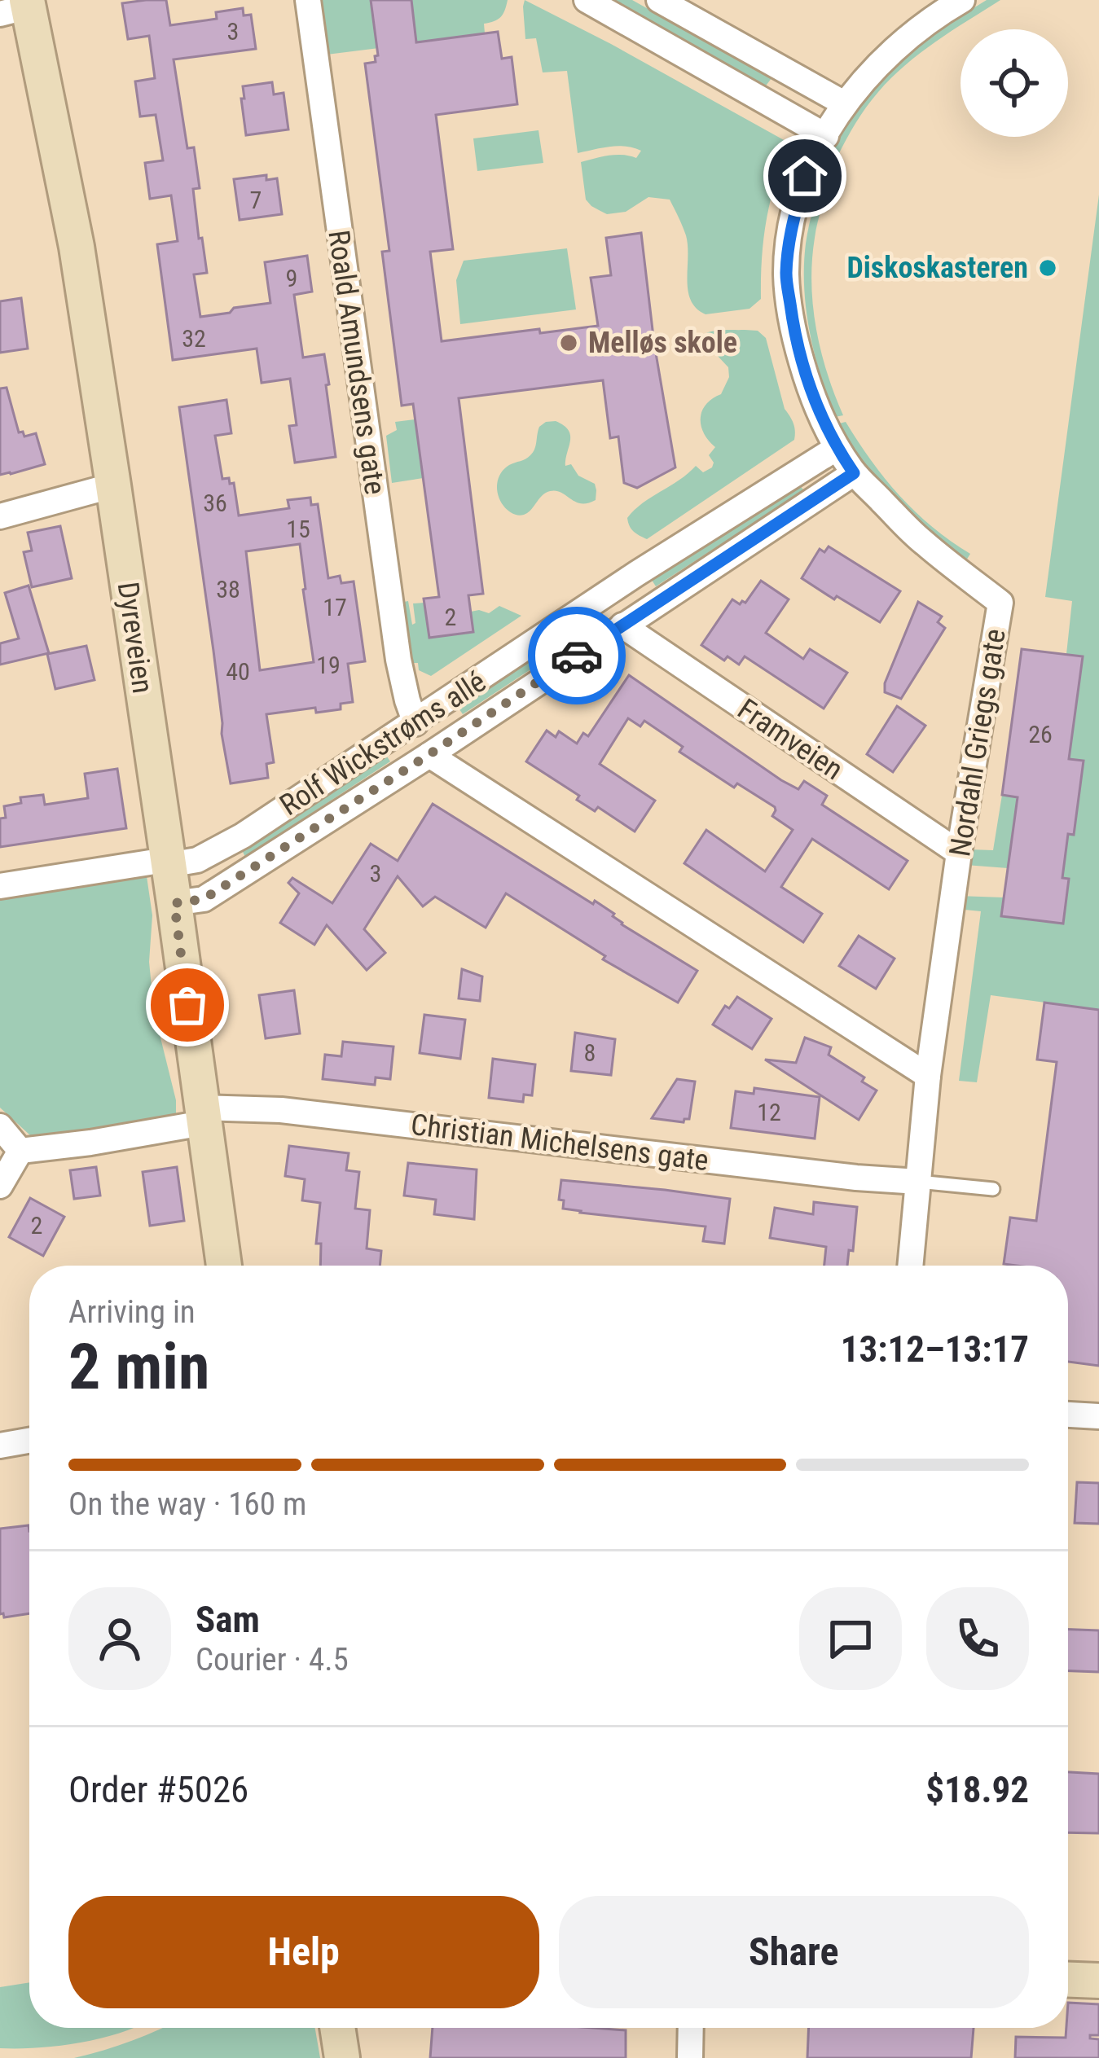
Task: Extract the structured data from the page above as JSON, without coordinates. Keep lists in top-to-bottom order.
{
  "streets": {
    "main road": ["Dyreveien"],
    "street": [
      "Roald Amundsens gate",
      "Framveien",
      "Nordahl Griegs gate",
      "Rolf Wickstrøms allé",
      "Christian Michelsens gate"
    ]
  },
  "crossings": [
    ["Roald Amundsens gate", "Rolf Wickstrøms allé"],
    ["Dyreveien", "Rolf Wickstrøms allé"],
    ["Dyreveien", "Christian Michelsens gate"],
    ["Framveien", "Nordahl Griegs gate"],
    ["Framveien", "Rolf Wickstrøms allé"],
    ["Nordahl Griegs gate", "Rolf Wickstrøms allé"],
    ["Nordahl Griegs gate", "Christian Michelsens gate"]
  ],
  "places": ["Diskoskasteren", "Melløs skole"],
  "house_numbers": [
    "3",
    "7",
    "9",
    "32",
    "36",
    "15",
    "38",
    "17",
    "2",
    "19",
    "40",
    "26",
    "3",
    "8",
    "12",
    "2"
  ],
  "page": {
    "heading": ["2 min", "Arriving in", "13:12–13:17"],
    "panel": [
      "Sam",
      "Courier · 4.5",
      "Order #5026",
      "$18.92"
    ],
    "bar": "On the way · 160 m",
    "buttons": ["Help", "Share"]
  }
}
